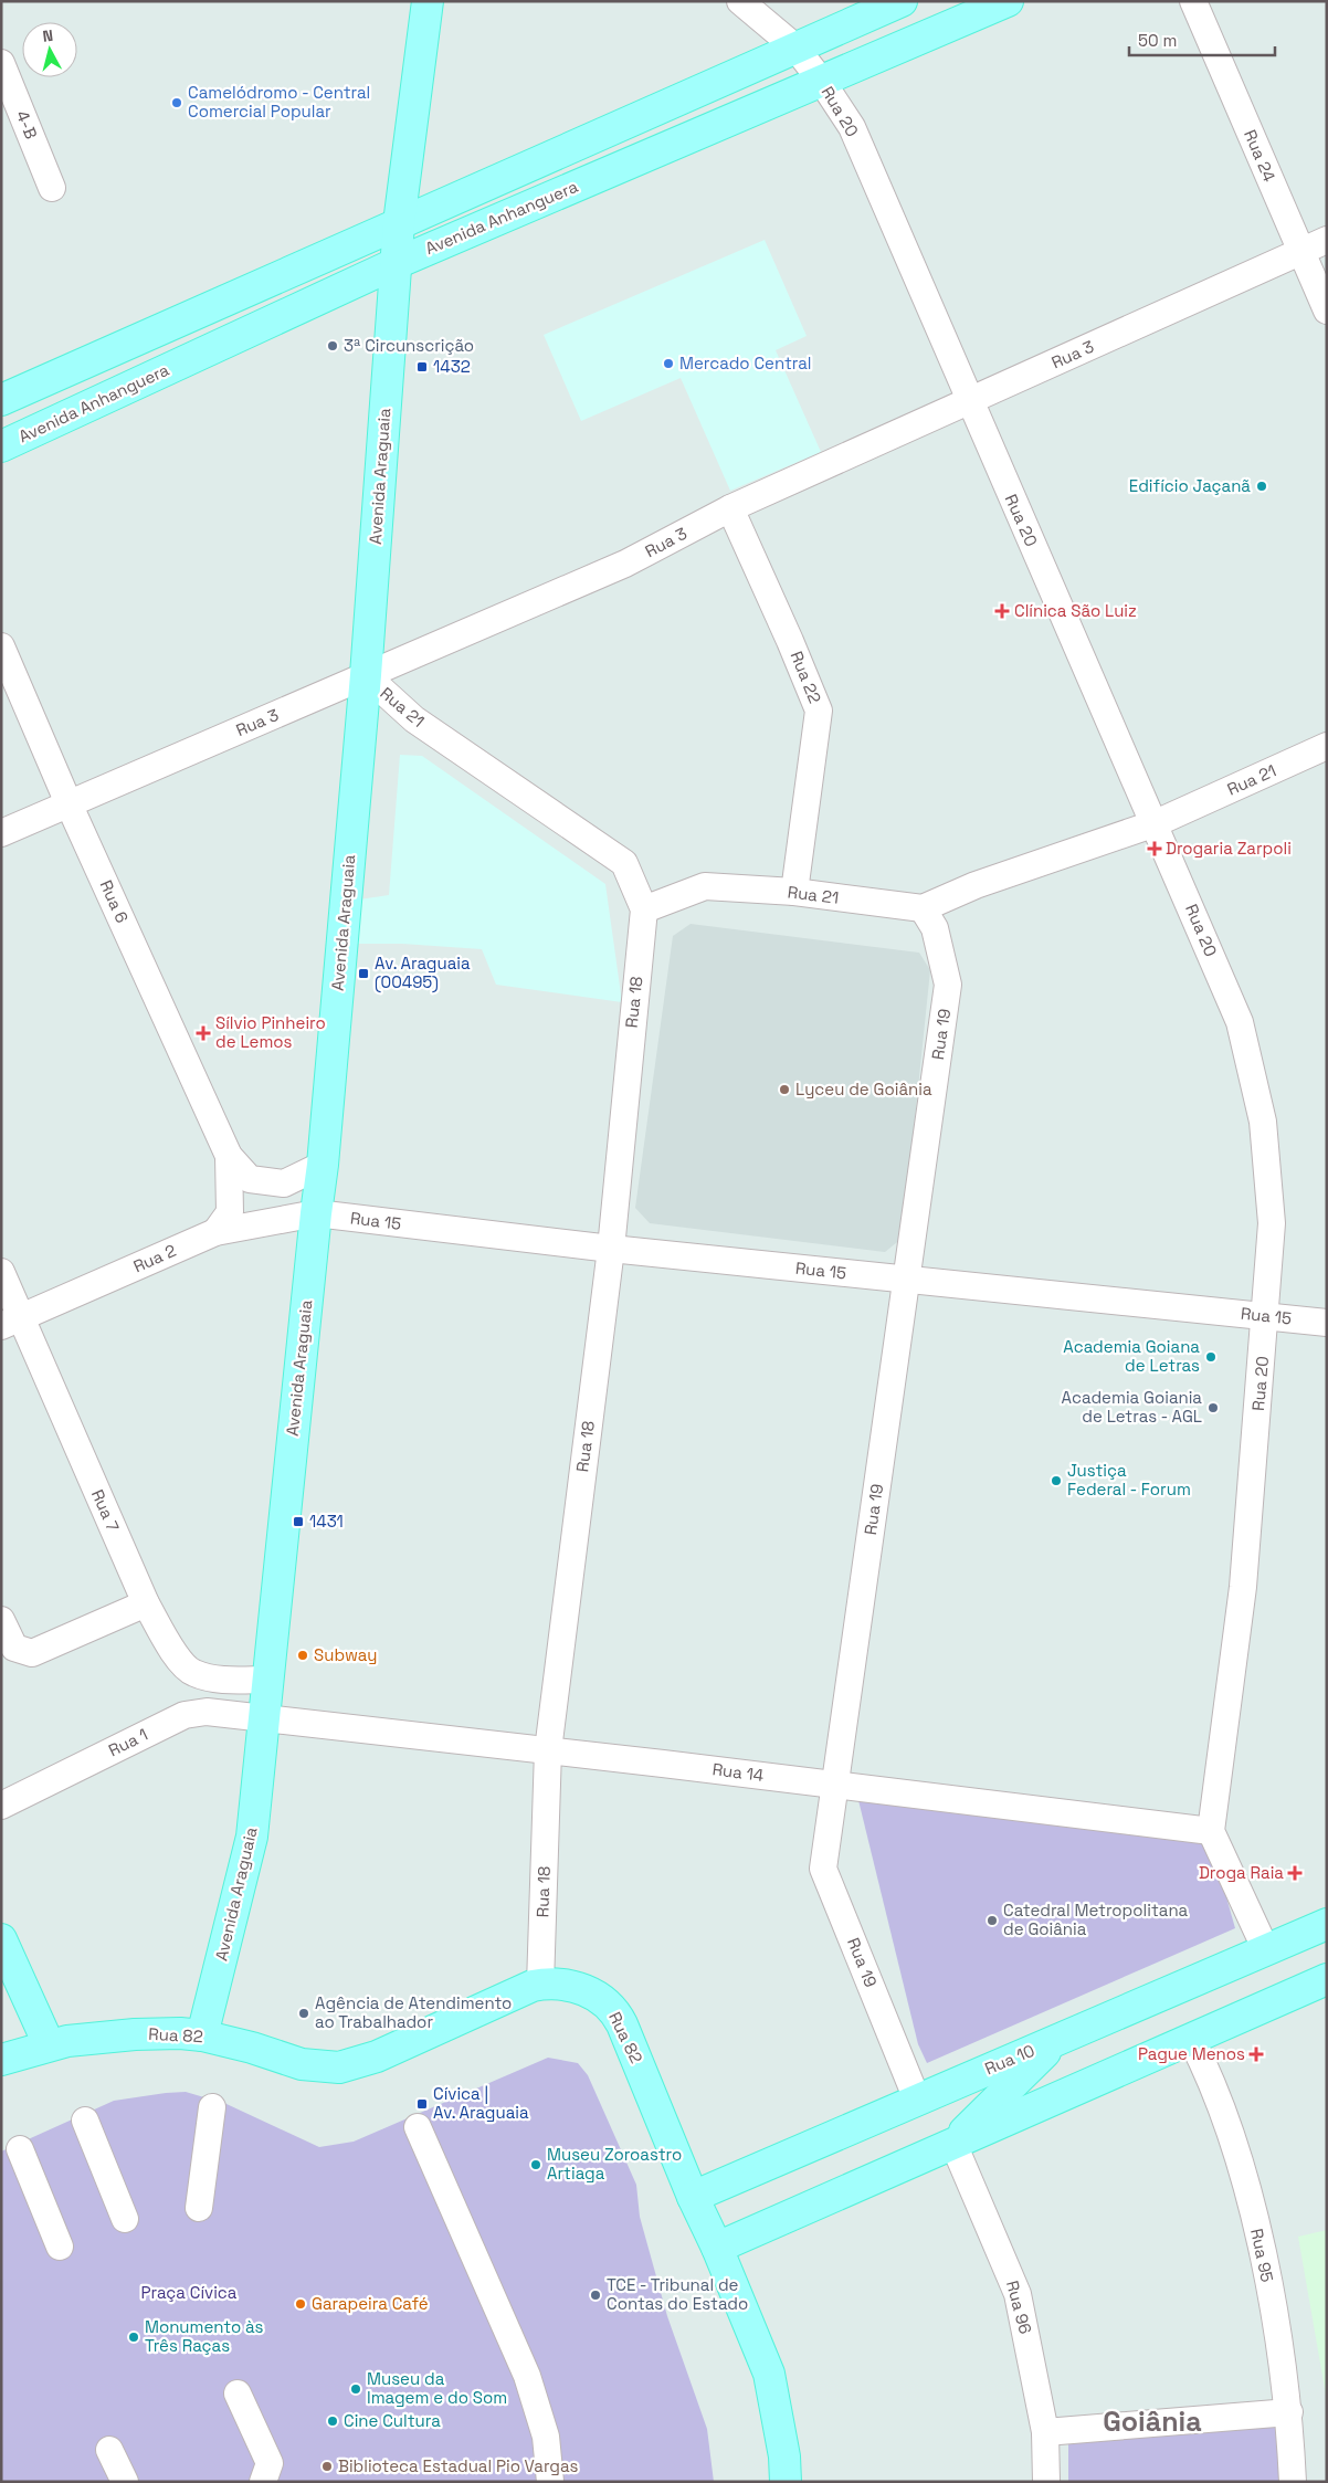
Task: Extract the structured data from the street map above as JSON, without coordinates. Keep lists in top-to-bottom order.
{
  "streets": {
    "main road": [
      "Avenida Anhanguera",
      "Avenida Araguaia",
      "Rua 82",
      "Rua 10"
    ],
    "street": [
      "Rua 20",
      "4-B",
      "Rua 24",
      "Rua 3",
      "Rua 22",
      "Rua 21",
      "Rua 6",
      "Rua 18",
      "Rua 19",
      "Rua 15",
      "Rua 2",
      "Rua 7",
      "Rua 1",
      "Rua 14",
      "Rua 95",
      "Rua 96"
    ]
  },
  "crossings": [
    ["Rua 20", "Avenida Anhanguera"],
    ["Rua 20", "Rua 3"],
    ["Rua 20", "Rua 21"],
    ["Rua 20", "Rua 15"],
    ["Rua 20", "Rua 14"],
    ["Rua 24", "Rua 3"],
    ["Avenida Anhanguera", "Avenida Araguaia"],
    ["Rua 3", "Avenida Araguaia"],
    ["Rua 3", "Rua 22"],
    ["Rua 3", "Rua 21"],
    ["Rua 3", "Rua 6"],
    ["Avenida Araguaia", "Rua 21"],
    ["Avenida Araguaia", "Rua 6"],
    ["Avenida Araguaia", "Rua 15"],
    ["Avenida Araguaia", "Rua 2"],
    ["Avenida Araguaia", "Rua 1"],
    ["Avenida Araguaia", "Rua 14"],
    ["Avenida Araguaia", "Rua 82"],
    ["Rua 22", "Rua 21"],
    ["Rua 21", "Rua 18"],
    ["Rua 21", "Rua 19"],
    ["Rua 6", "Rua 2"],
    ["Rua 18", "Rua 15"],
    ["Rua 18", "Rua 14"],
    ["Rua 18", "Rua 82"],
    ["Rua 19", "Rua 15"],
    ["Rua 19", "Rua 14"],
    ["Rua 19", "Rua 10"],
    ["Rua 15", "Rua 2"],
    ["Rua 2", "Rua 7"],
    ["Rua 1", "Rua 14"],
    ["Rua 82", "Rua 10"]
  ],
  "districts": ["Goiânia"],
  "parks": ["Praça Cívica"],
  "places": {
    "other": [
      "Camelódromo - Central Comercial Popular",
      "3ª Circunscrição",
      "Mercado Central",
      "Edifício Jaçanã",
      "Lyceu de Goiânia",
      "Academia Goiana de Letras",
      "Academia Goiania de Letras - AGL",
      "Justiça Federal - Forum",
      "Subway",
      "Catedral Metropolitana de Goiânia",
      "Agência de Atendimento ao Trabalhador",
      "Museu Zoroastro Artiaga",
      "TCE - Tribunal de Contas do Estado",
      "Garapeira Café",
      "Monumento às Três Raças",
      "Museu da Imagem e do Som",
      "Cine Cultura",
      "Biblioteca Estadual Pio Vargas"
    ],
    "transit": [
      "1432",
      "Av. Araguaia (00495)",
      "1431",
      "Cívica | Av. Araguaia"
    ],
    "health": [
      "Clínica São Luiz",
      "Drogaria Zarpoli",
      "Sílvio Pinheiro de Lemos",
      "Droga Raia",
      "Pague Menos"
    ]
  },
  "scale_bar": "50 m",
  "north": "top"
}
